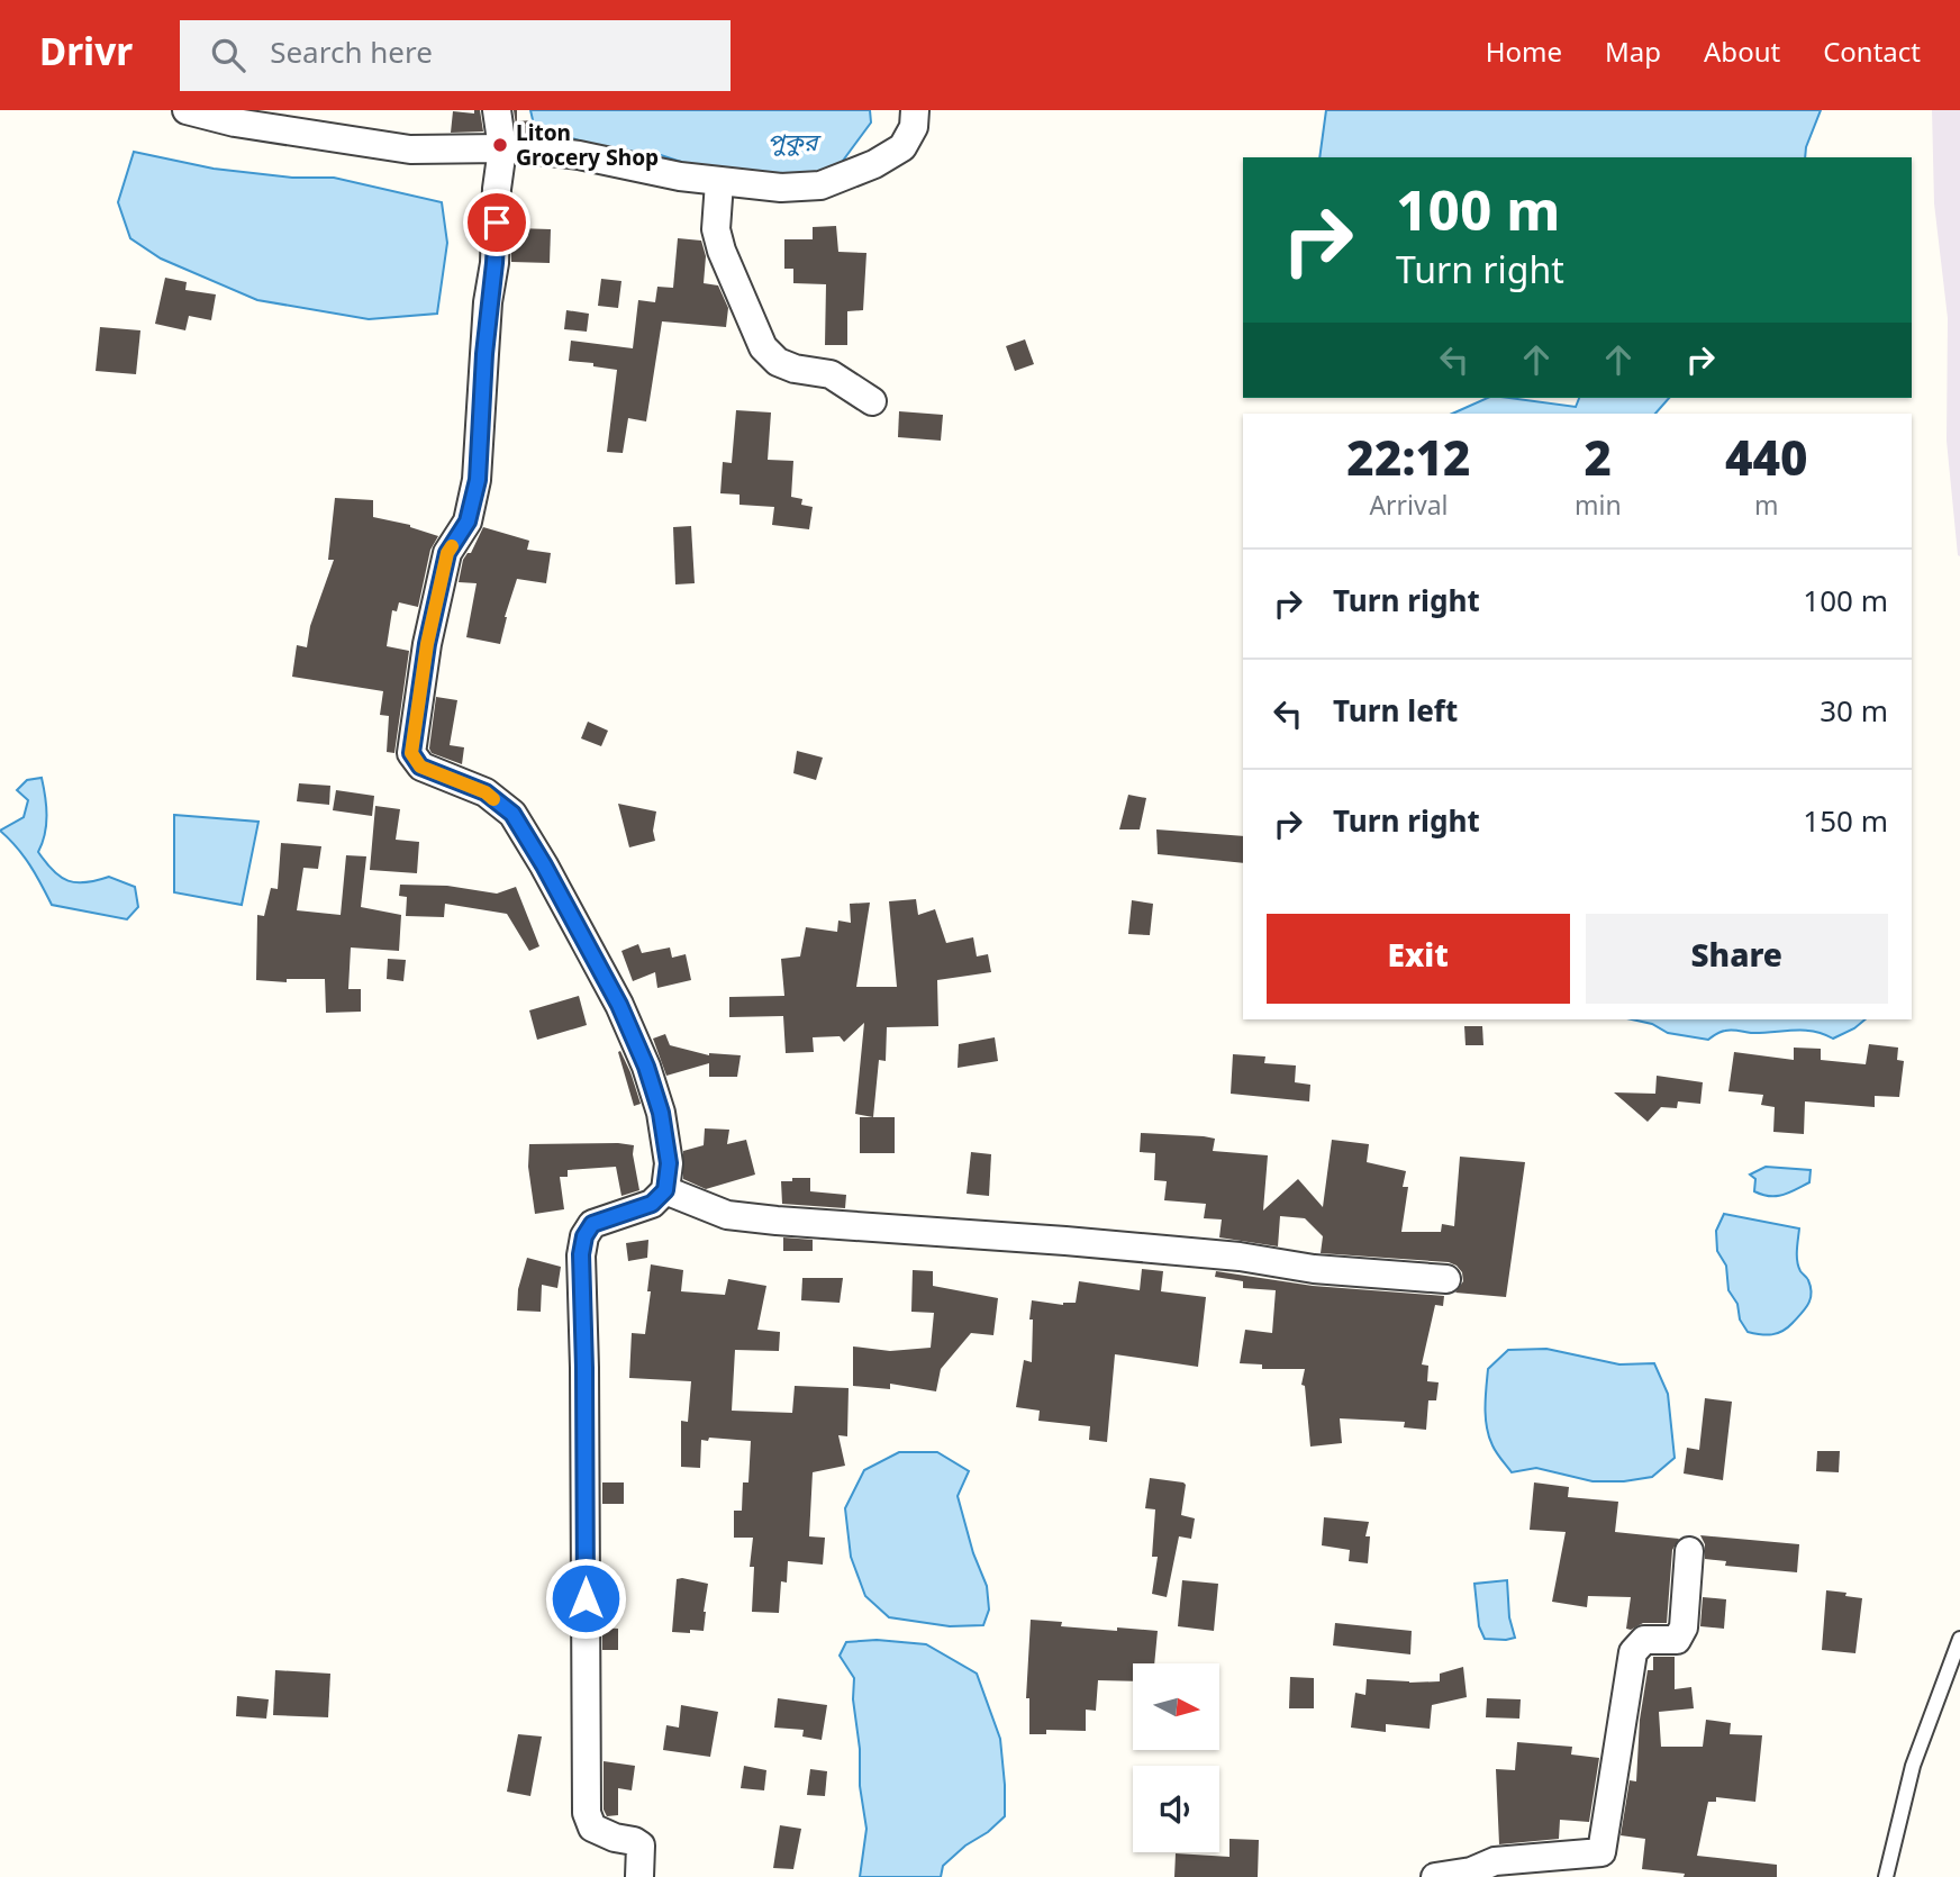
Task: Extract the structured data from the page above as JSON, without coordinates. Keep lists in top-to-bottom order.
{
  "water": ["পুকুর"],
  "places": ["Liton Grocery Shop"],
  "north": "right",
  "page": {
    "header": "Drivr",
    "search": "Search here",
    "nav": [
      "Home",
      "Map",
      "About",
      "Contact"
    ],
    "turn": ["100 m", "Turn right"],
    "eta": [
      "22:12",
      "Arrival",
      "2",
      "min",
      "440",
      "m"
    ],
    "list": [
      {
        "name": "Turn right",
        "value": "100 m"
      },
      {
        "name": "Turn left",
        "value": "30 m"
      },
      {
        "name": "Turn right",
        "value": "150 m"
      }
    ],
    "buttons": ["Exit", "Share"]
  }
}
